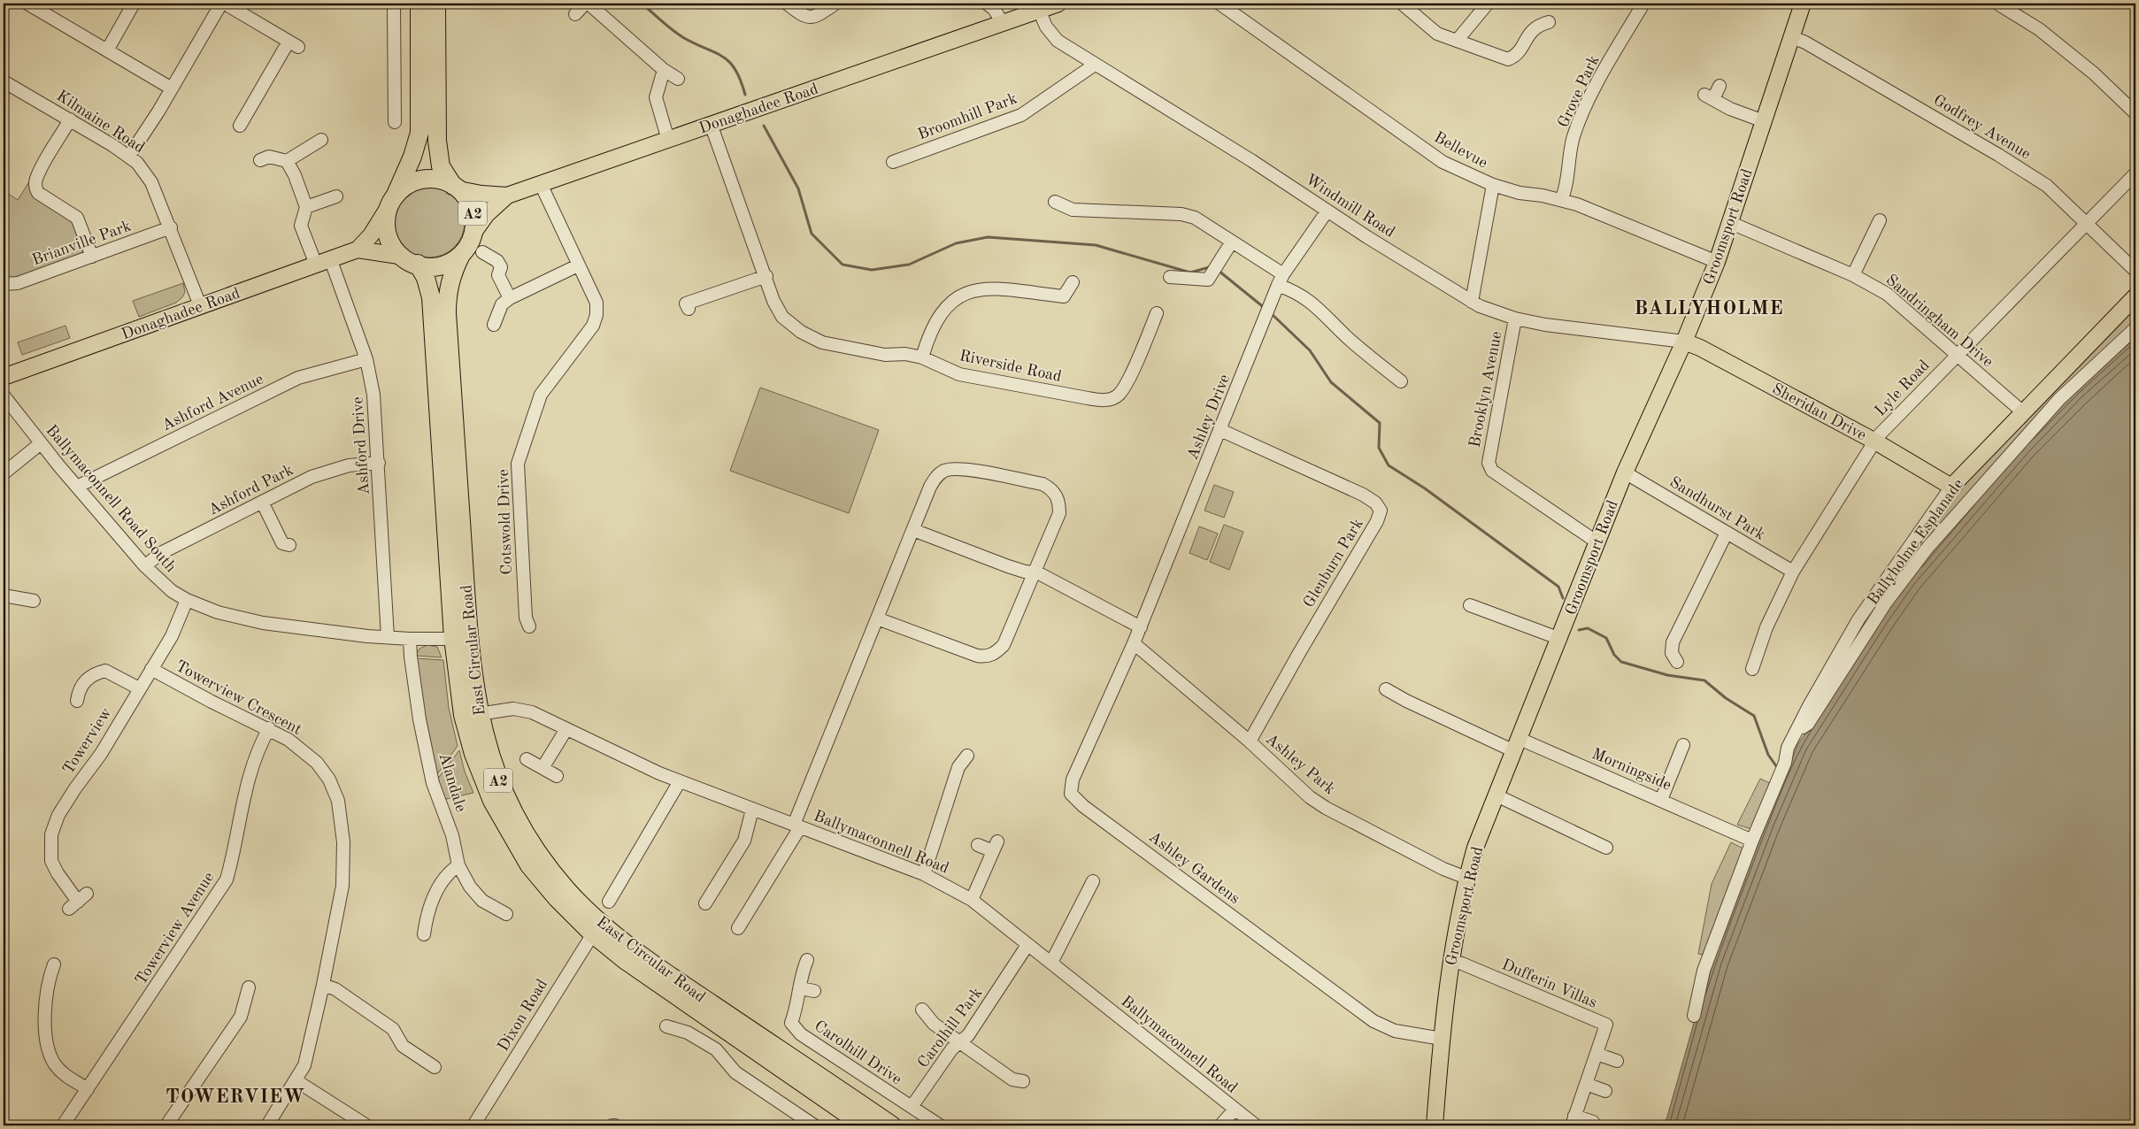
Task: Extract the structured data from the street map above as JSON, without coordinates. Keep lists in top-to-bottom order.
{
  "streets": {
    "highway": ["A2", "East Circular Road"],
    "main road": [
      "Donaghadee Road",
      "Groomsport Road",
      "Sheridan Drive",
      "Ballyholme Esplanade"
    ],
    "street": [
      "Grove Park",
      "Broomhill Park",
      "Kilmaine Road",
      "Godfrey Avenue",
      "Bellevue",
      "Windmill Road",
      "Brianville Park",
      "Sandringham Drive",
      "Riverside Road",
      "Lyle Road",
      "Brooklyn Avenue",
      "Ashford Avenue",
      "Ashley Drive",
      "Ashford Drive",
      "Ashford Park",
      "Ballymaconnell Road South",
      "Sandhurst Park",
      "Cotswold Drive",
      "Glenburn Park",
      "Towerview Crescent",
      "Towerview",
      "Ashley Park",
      "Morningside",
      "Alandale",
      "Ballymaconnell Road",
      "Ashley Gardens",
      "Towerview Avenue",
      "Dufferin Villas",
      "Dixon Road",
      "Carolhill Park",
      "Carolhill Drive"
    ]
  },
  "crossings": [
    ["Grove Park", "Bellevue"],
    ["Donaghadee Road", "Kilmaine Road"],
    ["Donaghadee Road", "Windmill Road"],
    ["Donaghadee Road", "A2"],
    ["Donaghadee Road", "Riverside Road"],
    ["Donaghadee Road", "Ashford Drive"],
    ["Donaghadee Road", "Cotswold Drive"],
    ["Donaghadee Road", "East Circular Road"],
    ["Broomhill Park", "Windmill Road"],
    ["Kilmaine Road", "Brianville Park"],
    ["Godfrey Avenue", "Groomsport Road"],
    ["Godfrey Avenue", "Lyle Road"],
    ["Bellevue", "Groomsport Road"],
    ["Windmill Road", "Groomsport Road"],
    ["Windmill Road", "Brooklyn Avenue"],
    ["Windmill Road", "Sheridan Drive"],
    ["Windmill Road", "Ashley Drive"],
    ["A2", "East Circular Road"],
    ["Groomsport Road", "Sandringham Drive"],
    ["Groomsport Road", "Brooklyn Avenue"],
    ["Groomsport Road", "Sheridan Drive"],
    ["Groomsport Road", "Sandhurst Park"],
    ["Groomsport Road", "Ashley Park"],
    ["Groomsport Road", "Morningside"],
    ["Groomsport Road", "Ashley Gardens"],
    ["Groomsport Road", "Dufferin Villas"],
    ["Sandringham Drive", "Lyle Road"],
    ["Sandringham Drive", "Ballyholme Esplanade"],
    ["Lyle Road", "Sheridan Drive"],
    ["Lyle Road", "Sandhurst Park"],
    ["Ashford Avenue", "Ashford Drive"],
    ["Ashford Avenue", "Ballymaconnell Road South"],
    ["Sheridan Drive", "Ballyholme Esplanade"],
    ["Ashley Drive", "Glenburn Park"],
    ["Ashley Drive", "Ashley Park"],
    ["Ashley Drive", "Ashley Gardens"],
    ["Ashford Drive", "Ashford Park"],
    ["Ashford Drive", "Ballymaconnell Road South"],
    ["Ashford Park", "Ballymaconnell Road South"],
    ["Ballymaconnell Road South", "East Circular Road"],
    ["Ballymaconnell Road South", "Towerview"],
    ["Ballymaconnell Road South", "Alandale"],
    ["Ballyholme Esplanade", "Morningside"],
    ["Glenburn Park", "Ashley Park"],
    ["East Circular Road", "Ballymaconnell Road"],
    ["East Circular Road", "Dixon Road"],
    ["Towerview Crescent", "Towerview"],
    ["Towerview Crescent", "Towerview Avenue"],
    ["Ashley Park", "Ashley Gardens"],
    ["Ballymaconnell Road", "Carolhill Park"],
    ["Carolhill Park", "Carolhill Drive"]
  ],
  "districts": ["BALLYHOLME", "TOWERVIEW"]
}
